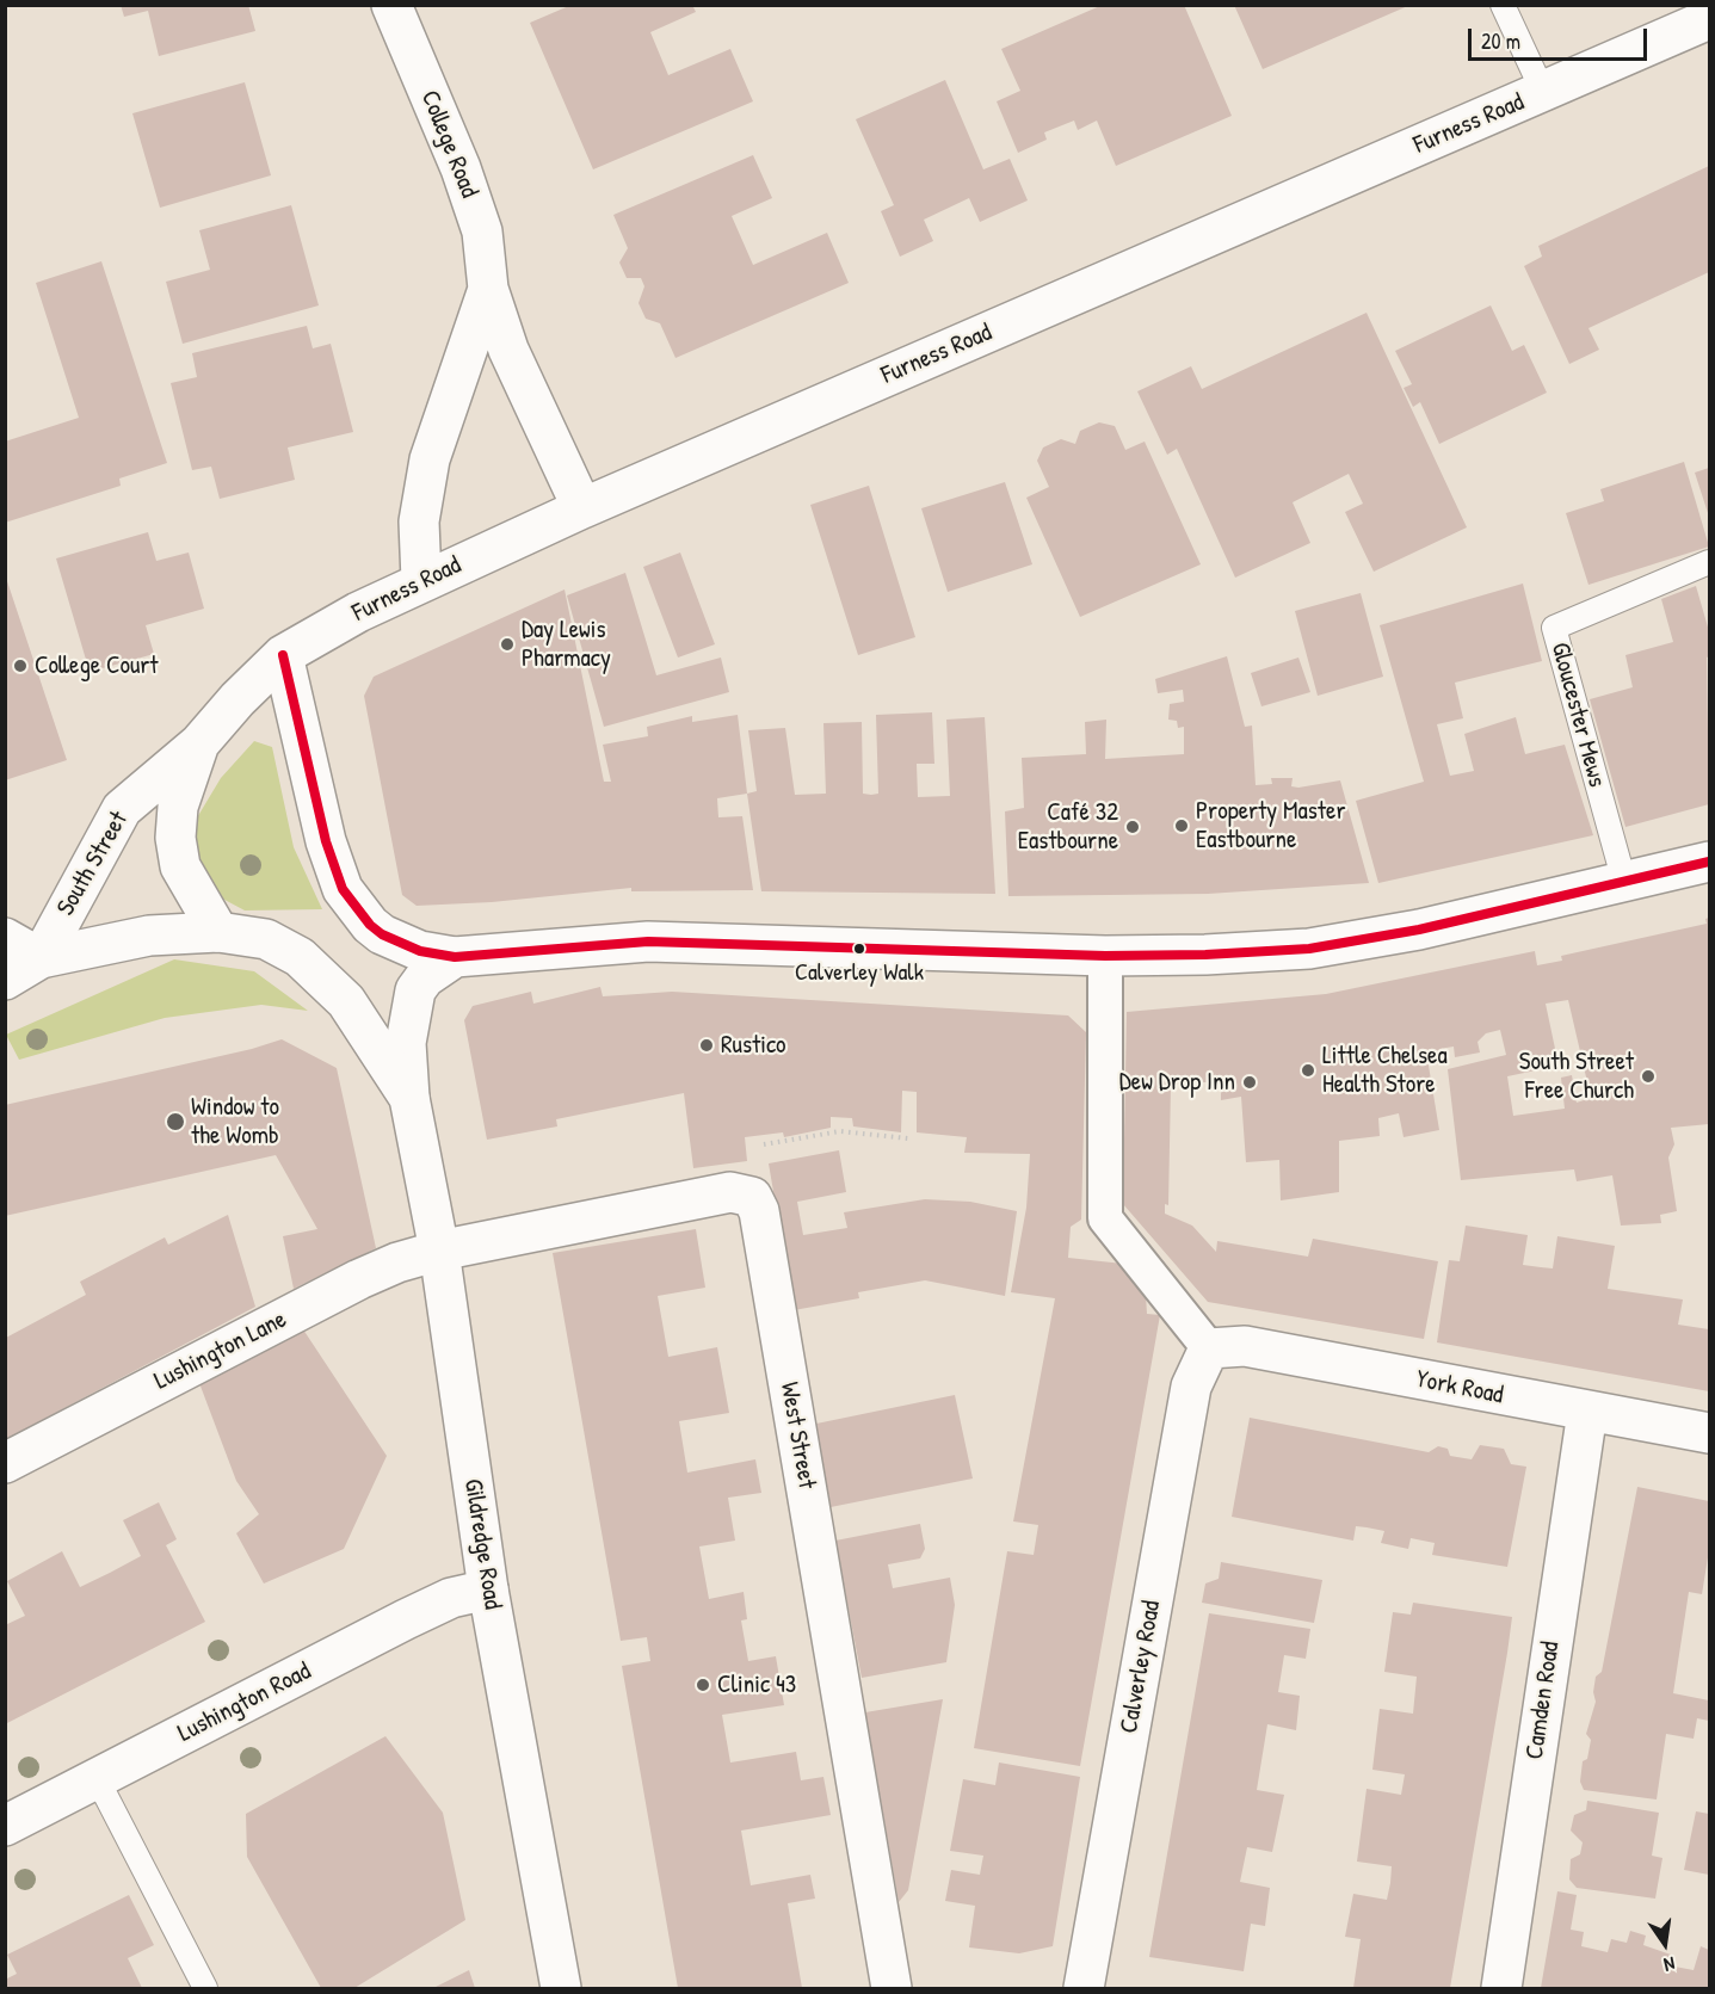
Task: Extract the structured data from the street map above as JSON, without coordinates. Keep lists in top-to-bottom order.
{
  "streets": {
    "street": [
      "Furness Road",
      "College Road",
      "South Street",
      "Lushington Lane",
      "York Road",
      "West Street",
      "Gildredge Road",
      "Calverley Road",
      "Camden Road",
      "Lushington Road"
    ],
    "lane": ["Gloucester Mews"]
  },
  "crossings": [
    ["Furness Road", "College Road"],
    ["Furness Road", "South Street"],
    ["South Street", "Gildredge Road"],
    ["Lushington Lane", "Gildredge Road"],
    ["York Road", "Calverley Road"],
    ["York Road", "Camden Road"],
    ["Gildredge Road", "Lushington Road"]
  ],
  "places": [
    "Day Lewis Pharmacy",
    "College Court",
    "Property Master Eastbourne",
    "Café 32 Eastbourne",
    "Calverley Walk",
    "Rustico",
    "Little Chelsea Health Store",
    "South Street Free Church",
    "Dew Drop Inn",
    "Window to the Womb",
    "Clinic 43"
  ],
  "scale_bar": "20 m",
  "north": "bottom"
}
